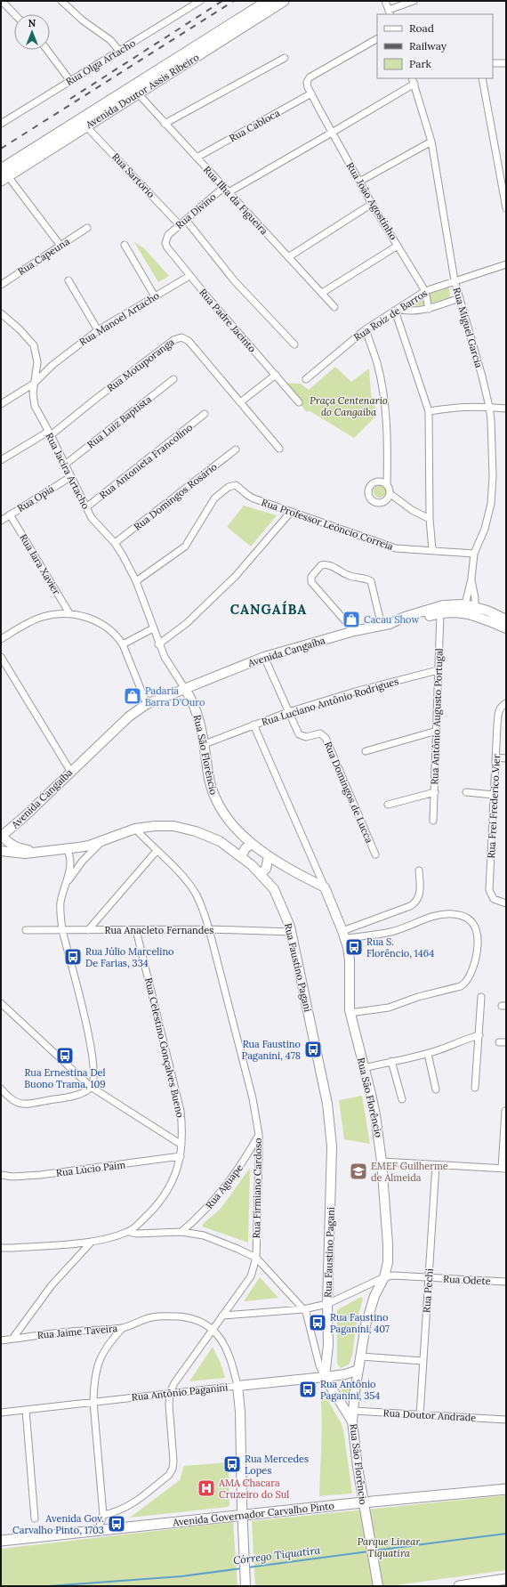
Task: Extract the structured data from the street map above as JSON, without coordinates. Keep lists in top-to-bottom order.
{
  "streets": {
    "main road": ["Avenida Doutor Assis Ribeiro", "Avenida Governador Carvalho Pinto"],
    "street": [
      "Rua Olga Artacho",
      "Rua Cabloca",
      "Rua Sartório",
      "Rua Ilha da Figueira",
      "Rua João Agostinho",
      "Rua Divino",
      "Rua Capeuna",
      "Rua Roiz de Barros",
      "Rua Manoel Artacho",
      "Rua Padre Jacinto",
      "Rua Miguel Garcia",
      "Rua Motuporanga",
      "Rua Luiz Baptista",
      "Rua Antonieta Francolino",
      "Rua Jacira Artacho",
      "Rua Domingos Rosário",
      "Rua Opiá",
      "Rua Professor Leôncio Correia",
      "Rua Iara Xavier",
      "Avenida Cangaíba",
      "Rua Luciano Antônio Rodrigues",
      "Rua Antônio Augusto Portugal",
      "Rua São Florêncio",
      "Rua Domingos de Lucca",
      "Rua Frei Frederico Vier",
      "Rua Anacleto Fernandes",
      "Rua Faustino Pagani",
      "Rua Celestino Gonçalves Bueno",
      "Rua Lúcio Paim",
      "Rua Aguape",
      "Rua Firmiano Cardoso",
      "Rua Odete",
      "Rua Pechi",
      "Rua Jaime Taveira",
      "Rua Antônio Paganini",
      "Rua Doutor Andrade"
    ]
  },
  "crossings": [
    ["Avenida Doutor Assis Ribeiro", "Rua Sartório"],
    ["Avenida Doutor Assis Ribeiro", "Rua Ilha da Figueira"],
    ["Rua Cabloca", "Rua Ilha da Figueira"],
    ["Rua Cabloca", "Rua João Agostinho"],
    ["Rua Sartório", "Rua Divino"],
    ["Rua Ilha da Figueira", "Rua Divino"],
    ["Rua João Agostinho", "Rua Divino"],
    ["Rua João Agostinho", "Rua Roiz de Barros"],
    ["Rua Divino", "Rua Padre Jacinto"],
    ["Rua Divino", "Rua Miguel Garcia"],
    ["Rua Roiz de Barros", "Rua Miguel Garcia"],
    ["Rua Manoel Artacho", "Rua Padre Jacinto"],
    ["Rua Manoel Artacho", "Rua Jacira Artacho"],
    ["Rua Miguel Garcia", "Rua Professor Leôncio Correia"],
    ["Rua Miguel Garcia", "Avenida Cangaíba"],
    ["Rua Motuporanga", "Rua Jacira Artacho"],
    ["Rua Luiz Baptista", "Rua Jacira Artacho"],
    ["Rua Antonieta Francolino", "Rua Jacira Artacho"],
    ["Rua Jacira Artacho", "Rua Domingos Rosário"],
    ["Rua Jacira Artacho", "Rua Opiá"],
    ["Rua Jacira Artacho", "Rua Professor Leôncio Correia"],
    ["Rua Jacira Artacho", "Avenida Cangaíba"],
    ["Rua Jacira Artacho", "Rua São Florêncio"],
    ["Rua Opiá", "Rua Iara Xavier"],
    ["Avenida Cangaíba", "Rua Antônio Augusto Portugal"],
    ["Avenida Cangaíba", "Rua São Florêncio"],
    ["Avenida Cangaíba", "Rua Domingos de Lucca"],
    ["Avenida Cangaíba", "Rua Faustino Pagani"],
    ["Rua Luciano Antônio Rodrigues", "Rua Antônio Augusto Portugal"],
    ["Rua Luciano Antônio Rodrigues", "Rua São Florêncio"],
    ["Rua Luciano Antônio Rodrigues", "Rua Domingos de Lucca"],
    ["Rua São Florêncio", "Rua Odete"],
    ["Rua São Florêncio", "Rua Antônio Paganini"],
    ["Rua São Florêncio", "Rua Doutor Andrade"],
    ["Rua São Florêncio", "Avenida Governador Carvalho Pinto"],
    ["Rua Anacleto Fernandes", "Rua Faustino Pagani"],
    ["Rua Anacleto Fernandes", "Rua Celestino Gonçalves Bueno"],
    ["Rua Anacleto Fernandes", "Rua Firmiano Cardoso"],
    ["Rua Faustino Pagani", "Rua Firmiano Cardoso"],
    ["Rua Faustino Pagani", "Rua Antônio Paganini"],
    ["Rua Celestino Gonçalves Bueno", "Rua Lúcio Paim"],
    ["Rua Aguape", "Rua Firmiano Cardoso"],
    ["Rua Firmiano Cardoso", "Rua Jaime Taveira"],
    ["Rua Firmiano Cardoso", "Rua Antônio Paganini"],
    ["Rua Odete", "Rua Pechi"],
    ["Rua Pechi", "Rua Doutor Andrade"]
  ],
  "districts": ["CANGAÍBA"],
  "water": ["Córrego Tiquatira"],
  "parks": ["Praça Centenario do Cangaiba", "Parque Linear Tiquatira"],
  "places": {
    "shop": ["Cacau Show", "Padaria Barra D'Ouro"],
    "bus stop": [
      "Rua S. Florêncio, 1464",
      "Rua Júlio Marcelino De Farias, 334",
      "Rua Faustino Paganini, 478",
      "Rua Ernestina Del Buono Trama, 109",
      "Rua Faustino Paganini, 407",
      "Rua Antônio Paganini, 354",
      "Rua Mercedes Lopes",
      "Avenida Gov. Carvalho Pinto, 1703"
    ],
    "school or university": ["EMEF Guilherme de Almeida"],
    "hospital": ["AMA Chacara Cruzeiro do Sul"]
  },
  "legend": ["Road", "Railway", "Park"],
  "north": "top"
}
